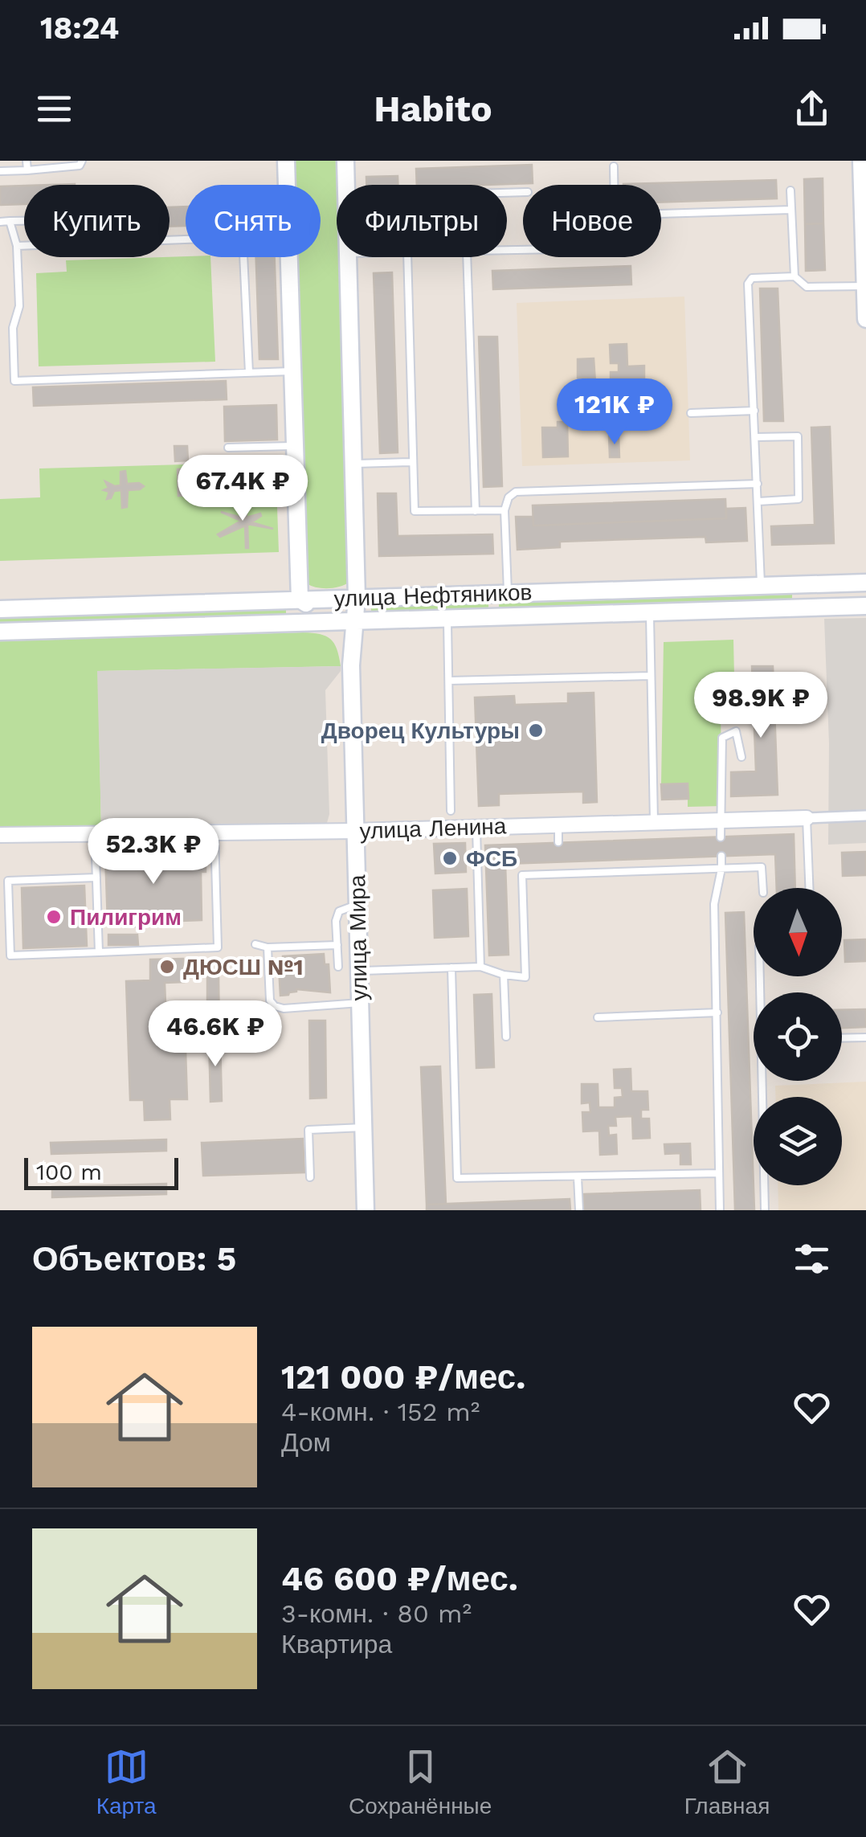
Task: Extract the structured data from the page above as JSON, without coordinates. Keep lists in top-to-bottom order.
{
  "streets": {
    "main road": ["улица Нефтяников", "улица Мира"],
    "street": ["улица Ленина"]
  },
  "crossings": [
    ["улица Нефтяников", "улица Мира"],
    ["улица Ленина", "улица Мира"]
  ],
  "places": [
    "Дворец Культуры",
    "ФСБ",
    "Пилигрим",
    "ДЮСШ №1"
  ],
  "scale_bar": "100 m",
  "north": "bottom",
  "page": {
    "status": "18:24",
    "header": "Habito",
    "chip": [
      "Купить",
      "Снять",
      "Фильтры",
      "Новое"
    ],
    "price": [
      "121K ₽",
      "67.4K ₽",
      "98.9K ₽",
      "52.3K ₽",
      "46.6K ₽"
    ],
    "scale": "100 m",
    "heading": "Объектов: 5",
    "list": [
      {
        "name": "121 000 ₽/мес.",
        "note": "4-комн. · 152 m² · Дом"
      },
      {
        "name": "46 600 ₽/мес.",
        "note": "3-комн. · 80 m² · Квартира"
      }
    ],
    "tabs": ["Карта", "Сохранённые", "Главная"]
  }
}
